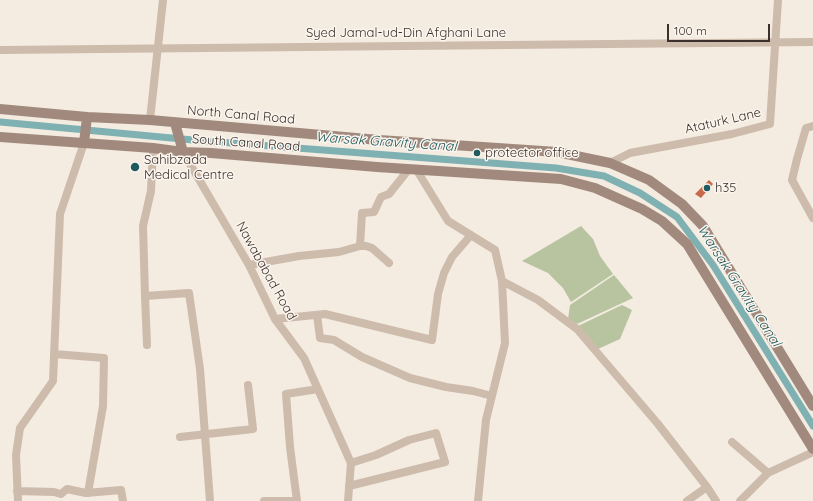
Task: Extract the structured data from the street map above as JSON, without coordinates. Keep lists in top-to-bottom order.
{
  "streets": {
    "main road": ["North Canal Road", "South Canal Road"],
    "street": ["Syed Jamal-ud-Din Afghani Lane", "Ataturk Lane", "Nawababad Road"]
  },
  "crossings": [
    ["Syed Jamal-ud-Din Afghani Lane", "Ataturk Lane"],
    ["North Canal Road", "Ataturk Lane"],
    ["South Canal Road", "Nawababad Road"]
  ],
  "water": ["Warsak Gravity Canal"],
  "places": ["protector office", "Sahibzada Medical Centre", "h35"],
  "scale_bar": "100 m"
}
